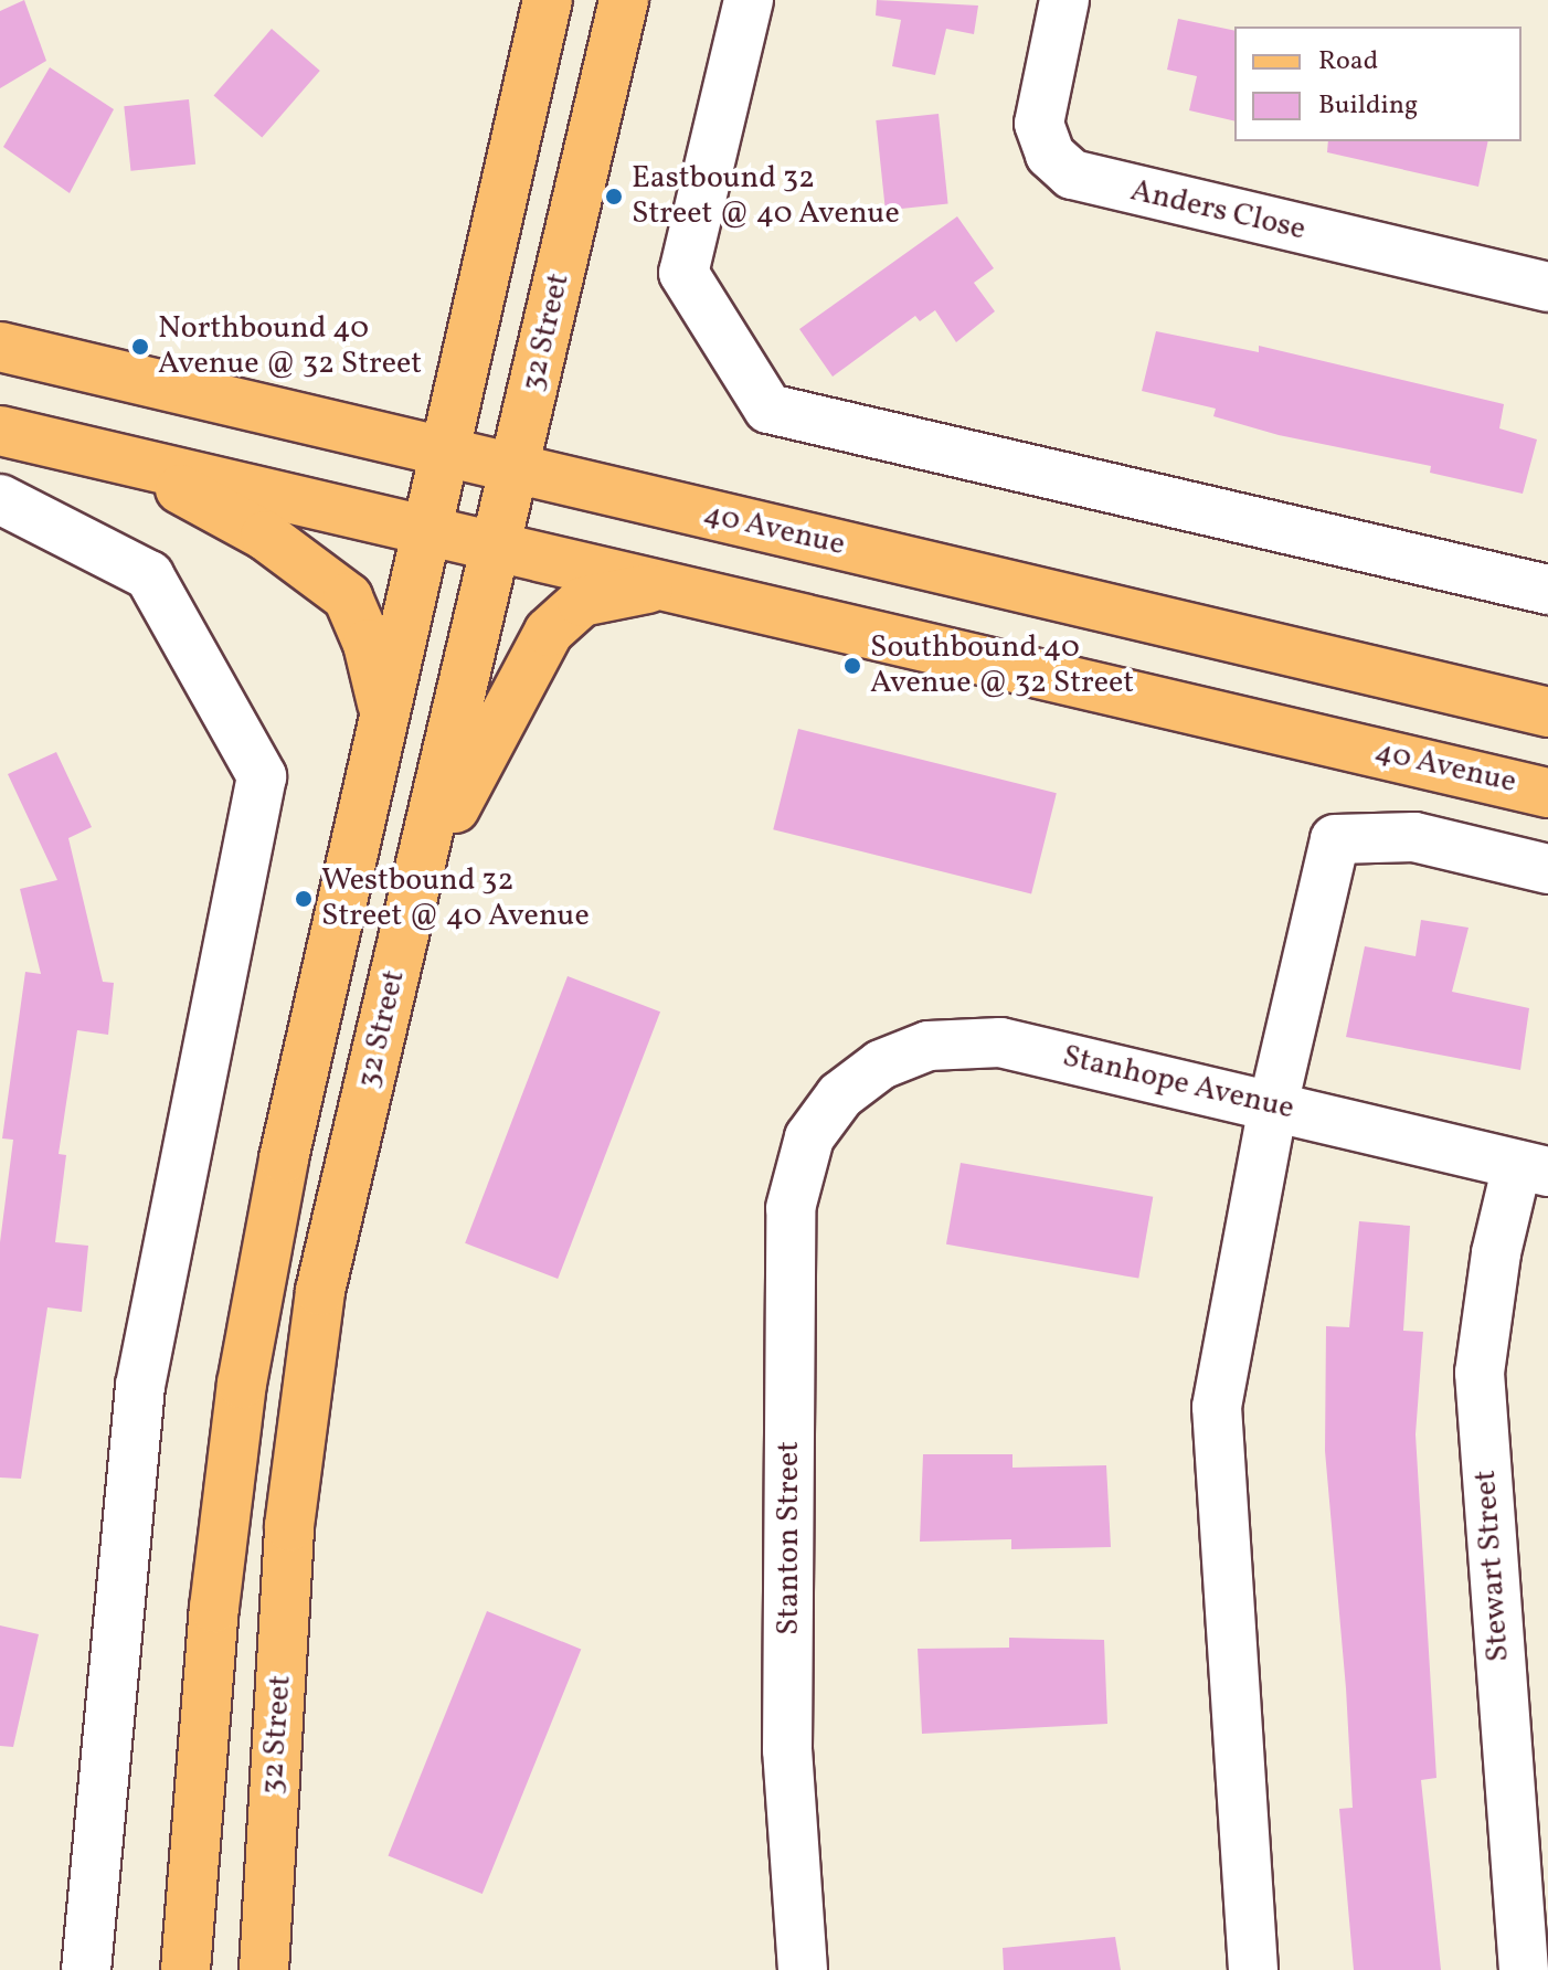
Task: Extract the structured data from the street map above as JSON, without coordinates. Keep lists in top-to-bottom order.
{
  "streets": {
    "main road": ["32 Street", "40 Avenue"],
    "street": [
      "Anders Close",
      "Stanhope Avenue",
      "Stanton Street",
      "Stewart Street"
    ]
  },
  "crossings": [
    ["32 Street", "40 Avenue"],
    ["Stanhope Avenue", "Stanton Street"],
    ["Stanhope Avenue", "Stewart Street"]
  ],
  "places": [
    "Eastbound 32 Street @ 40 Avenue",
    "Northbound 40 Avenue @ 32 Street",
    "Southbound 40 Avenue @ 32 Street",
    "Westbound 32 Street @ 40 Avenue"
  ],
  "legend": ["Road", "Building"]
}
